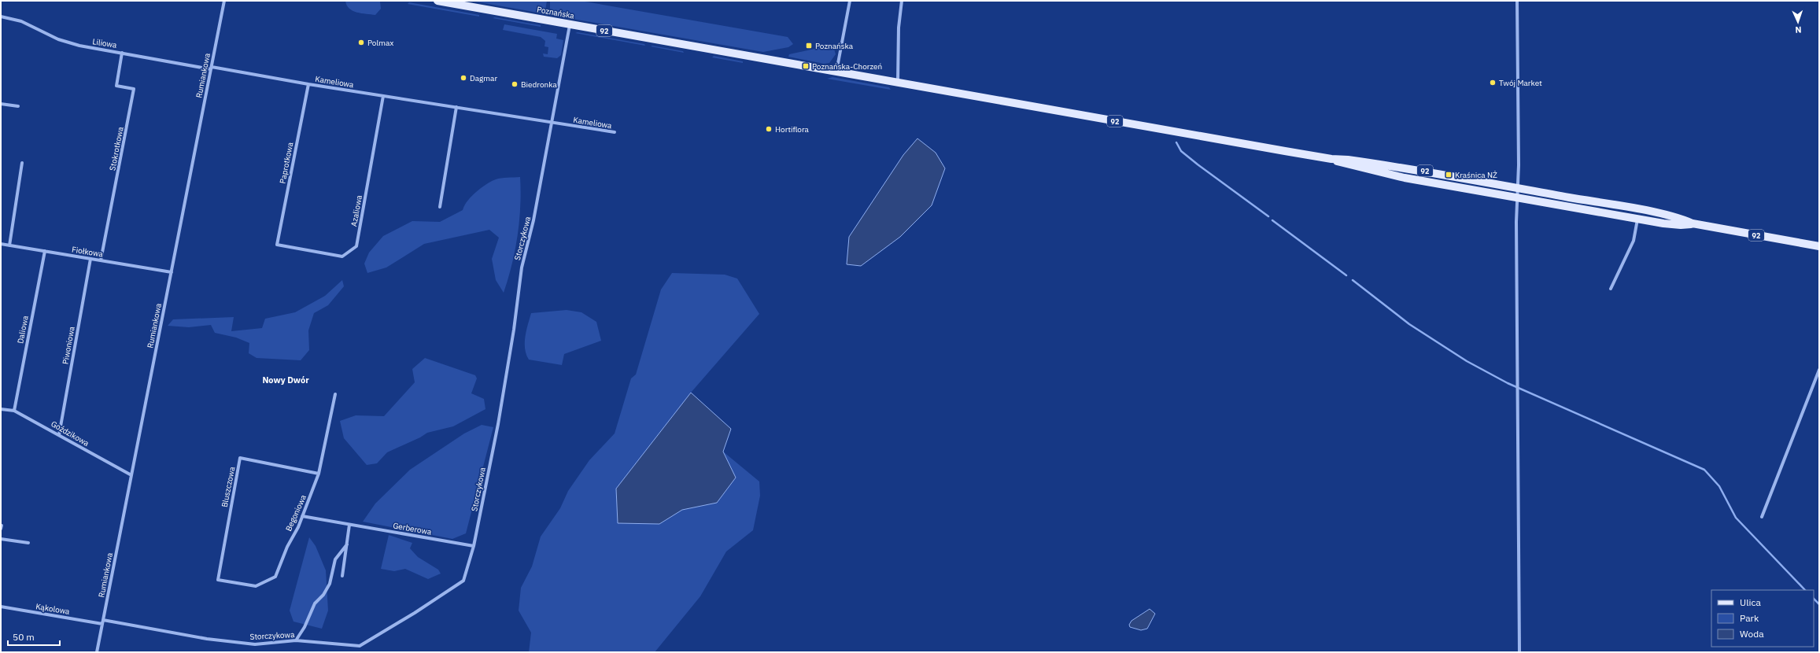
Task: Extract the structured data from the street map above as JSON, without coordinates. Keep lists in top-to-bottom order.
{
  "streets": {
    "main road": ["Poznańska", "92"],
    "street": [
      "Liliowa",
      "Rumiankowa",
      "Kameliowa",
      "Stokrotkowa",
      "Paprotkowa",
      "Azaliowa",
      "Storczykowa",
      "Fiołkowa",
      "Daliowa",
      "Piwoniowa",
      "Goździkowa",
      "Bluszczowa",
      "Begoniowa",
      "Gerberowa",
      "Kąkolowa"
    ]
  },
  "crossings": [
    ["Poznańska", "92"],
    ["Poznańska", "Storczykowa"],
    ["Liliowa", "Rumiankowa"],
    ["Liliowa", "Kameliowa"],
    ["Liliowa", "Stokrotkowa"],
    ["Rumiankowa", "Kameliowa"],
    ["Rumiankowa", "Storczykowa"],
    ["Rumiankowa", "Fiołkowa"],
    ["Rumiankowa", "Goździkowa"],
    ["Rumiankowa", "Kąkolowa"],
    ["Kameliowa", "Paprotkowa"],
    ["Kameliowa", "Azaliowa"],
    ["Kameliowa", "Storczykowa"],
    ["Stokrotkowa", "Fiołkowa"],
    ["Paprotkowa", "Azaliowa"],
    ["Storczykowa", "Gerberowa"],
    ["Fiołkowa", "Daliowa"],
    ["Fiołkowa", "Piwoniowa"],
    ["Daliowa", "Goździkowa"],
    ["Piwoniowa", "Goździkowa"],
    ["Bluszczowa", "Begoniowa"],
    ["Begoniowa", "Gerberowa"]
  ],
  "districts": ["Nowy Dwór"],
  "places": {
    "other": [
      "Polmax",
      "Dagmar",
      "Twój Market",
      "Biedronka",
      "Hortiflora"
    ],
    "transit": ["Poznańska", "Poznańska-Chorzeń", "Kraśnica NŻ"]
  },
  "legend": ["Ulica", "Park", "Woda"],
  "scale_bar": "50 m",
  "north": "bottom"
}
